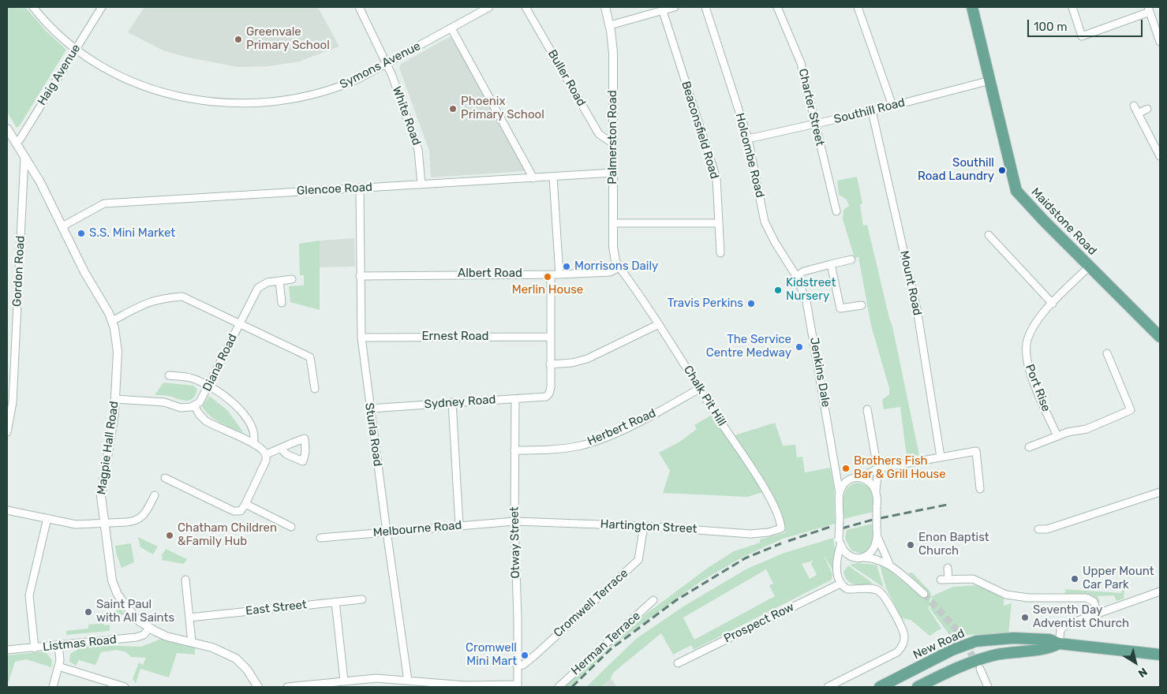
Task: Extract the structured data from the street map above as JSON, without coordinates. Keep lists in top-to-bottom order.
{
  "streets": {
    "main road": ["Maidstone Road", "New Road"],
    "street": [
      "Symons Avenue",
      "Haig Avenue",
      "Buller Road",
      "Charter Street",
      "Southill Road",
      "White Road",
      "Beaconsfield Road",
      "Palmerston Road",
      "Holcombe Road",
      "Glencoe Road",
      "Gordon Road",
      "Albert Road",
      "Mount Road",
      "Ernest Road",
      "Diana Road",
      "Jenkins Dale",
      "Port Rise",
      "Chalk Pit Hill",
      "Sydney Road",
      "Herbert Road",
      "Sturla Road",
      "Magpie Hall Road",
      "Hartington Street",
      "Melbourne Road",
      "Otway Street",
      "Cromwell Terrace",
      "East Street",
      "Prospect Row",
      "Listmas Road",
      "Herman Terrace"
    ]
  },
  "crossings": [
    ["Symons Avenue", "Haig Avenue"],
    ["Symons Avenue", "White Road"],
    ["Haig Avenue", "Magpie Hall Road"],
    ["Buller Road", "Palmerston Road"],
    ["Charter Street", "Southill Road"],
    ["Southill Road", "Holcombe Road"],
    ["Southill Road", "Maidstone Road"],
    ["Southill Road", "Mount Road"],
    ["White Road", "Glencoe Road"],
    ["Palmerston Road", "Glencoe Road"],
    ["Palmerston Road", "Albert Road"],
    ["Palmerston Road", "Chalk Pit Hill"],
    ["Holcombe Road", "Jenkins Dale"],
    ["Glencoe Road", "Sturla Road"],
    ["Glencoe Road", "Magpie Hall Road"],
    ["Maidstone Road", "Port Rise"],
    ["Gordon Road", "Magpie Hall Road"],
    ["Albert Road", "Chalk Pit Hill"],
    ["Albert Road", "Sturla Road"],
    ["Ernest Road", "Sturla Road"],
    ["Jenkins Dale", "Prospect Row"],
    ["Chalk Pit Hill", "Herbert Road"],
    ["Chalk Pit Hill", "Hartington Street"],
    ["Sydney Road", "Sturla Road"],
    ["Sydney Road", "Otway Street"],
    ["Herbert Road", "Otway Street"],
    ["Sturla Road", "Melbourne Road"],
    ["Magpie Hall Road", "Listmas Road"],
    ["Hartington Street", "Melbourne Road"],
    ["Hartington Street", "Otway Street"],
    ["Hartington Street", "Cromwell Terrace"],
    ["Melbourne Road", "Otway Street"],
    ["Otway Street", "Cromwell Terrace"]
  ],
  "places": [
    "Greenvale Primary School",
    "Phoenix Primary School",
    "Southill Road Laundry",
    "S.S. Mini Market",
    "Morrisons Daily",
    "Merlin House",
    "Kidstreet Nursery",
    "Travis Perkins",
    "The Service Centre Medway",
    "Brothers Fish Bar & Grill House",
    "Chatham Children &Family Hub",
    "Enon Baptist Church",
    "Upper Mount Car Park",
    "Saint Paul with All Saints",
    "Seventh Day Adventist Church",
    "Cromwell Mini Mart"
  ],
  "scale_bar": "100 m",
  "north": "bottom right"
}
